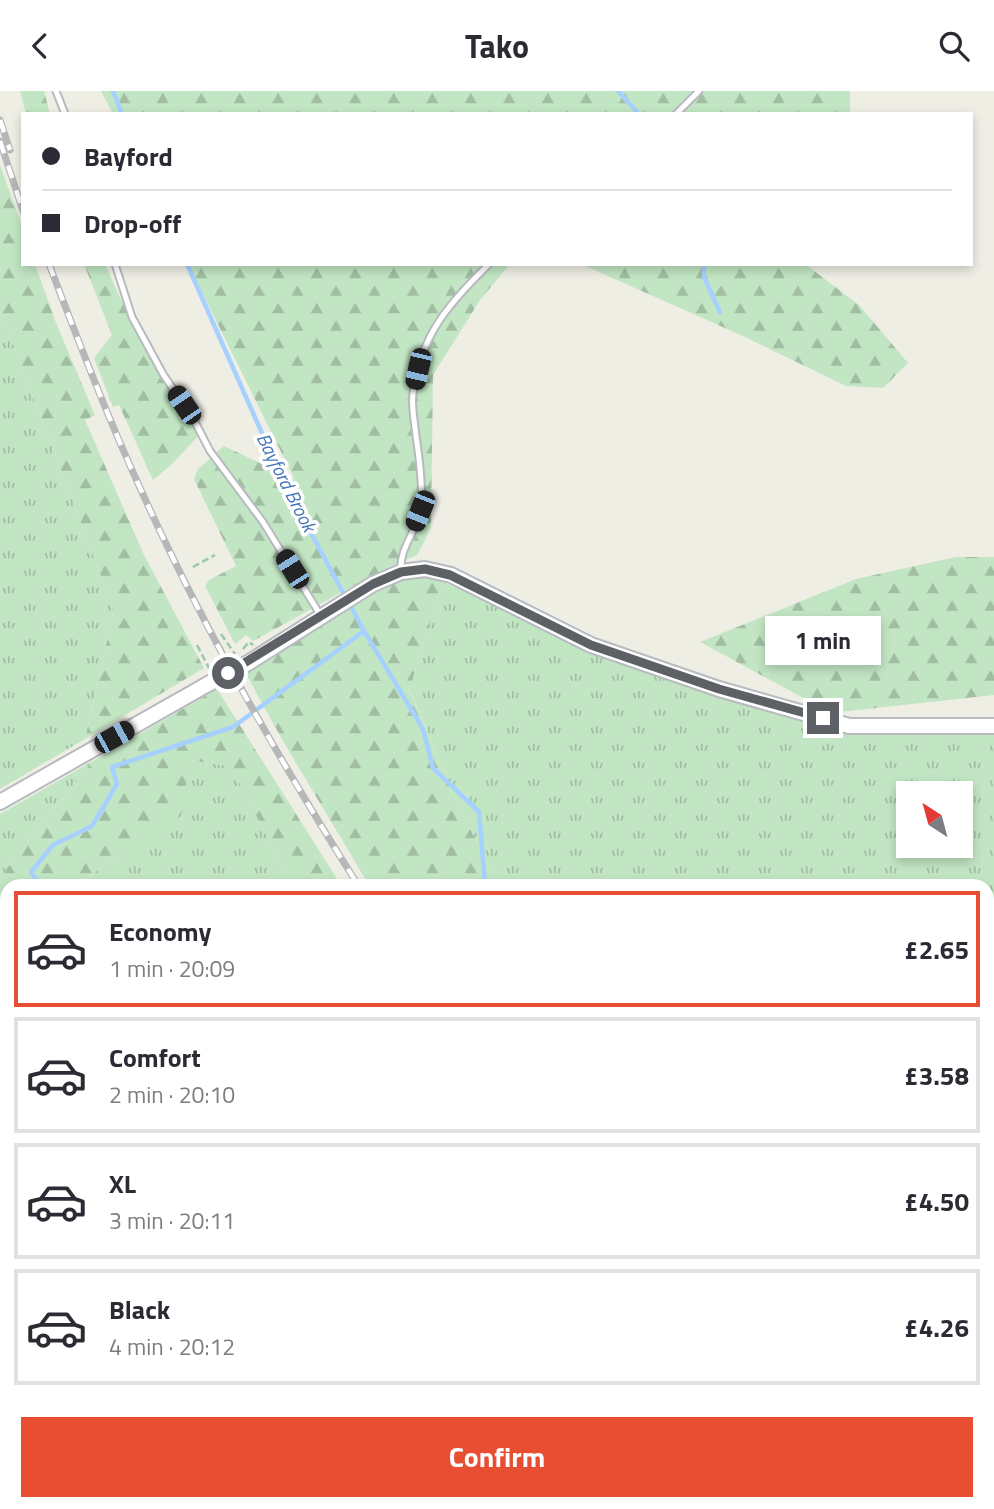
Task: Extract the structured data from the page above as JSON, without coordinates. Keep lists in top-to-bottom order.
{
  "water": ["Bayford Brook"],
  "north": "top left",
  "page": {
    "header": "Tako",
    "banner": ["Bayford", "Drop-off"],
    "bubble": "1 min",
    "list": [
      {
        "name": "Economy",
        "note": "1 min · 20:09",
        "value": "£2.65"
      },
      {
        "name": "Comfort",
        "note": "2 min · 20:10",
        "value": "£3.58"
      },
      {
        "name": "XL",
        "note": "3 min · 20:11",
        "value": "£4.50"
      },
      {
        "name": "Black",
        "note": "4 min · 20:12",
        "value": "£4.26"
      }
    ],
    "buttons": "Confirm"
  }
}
